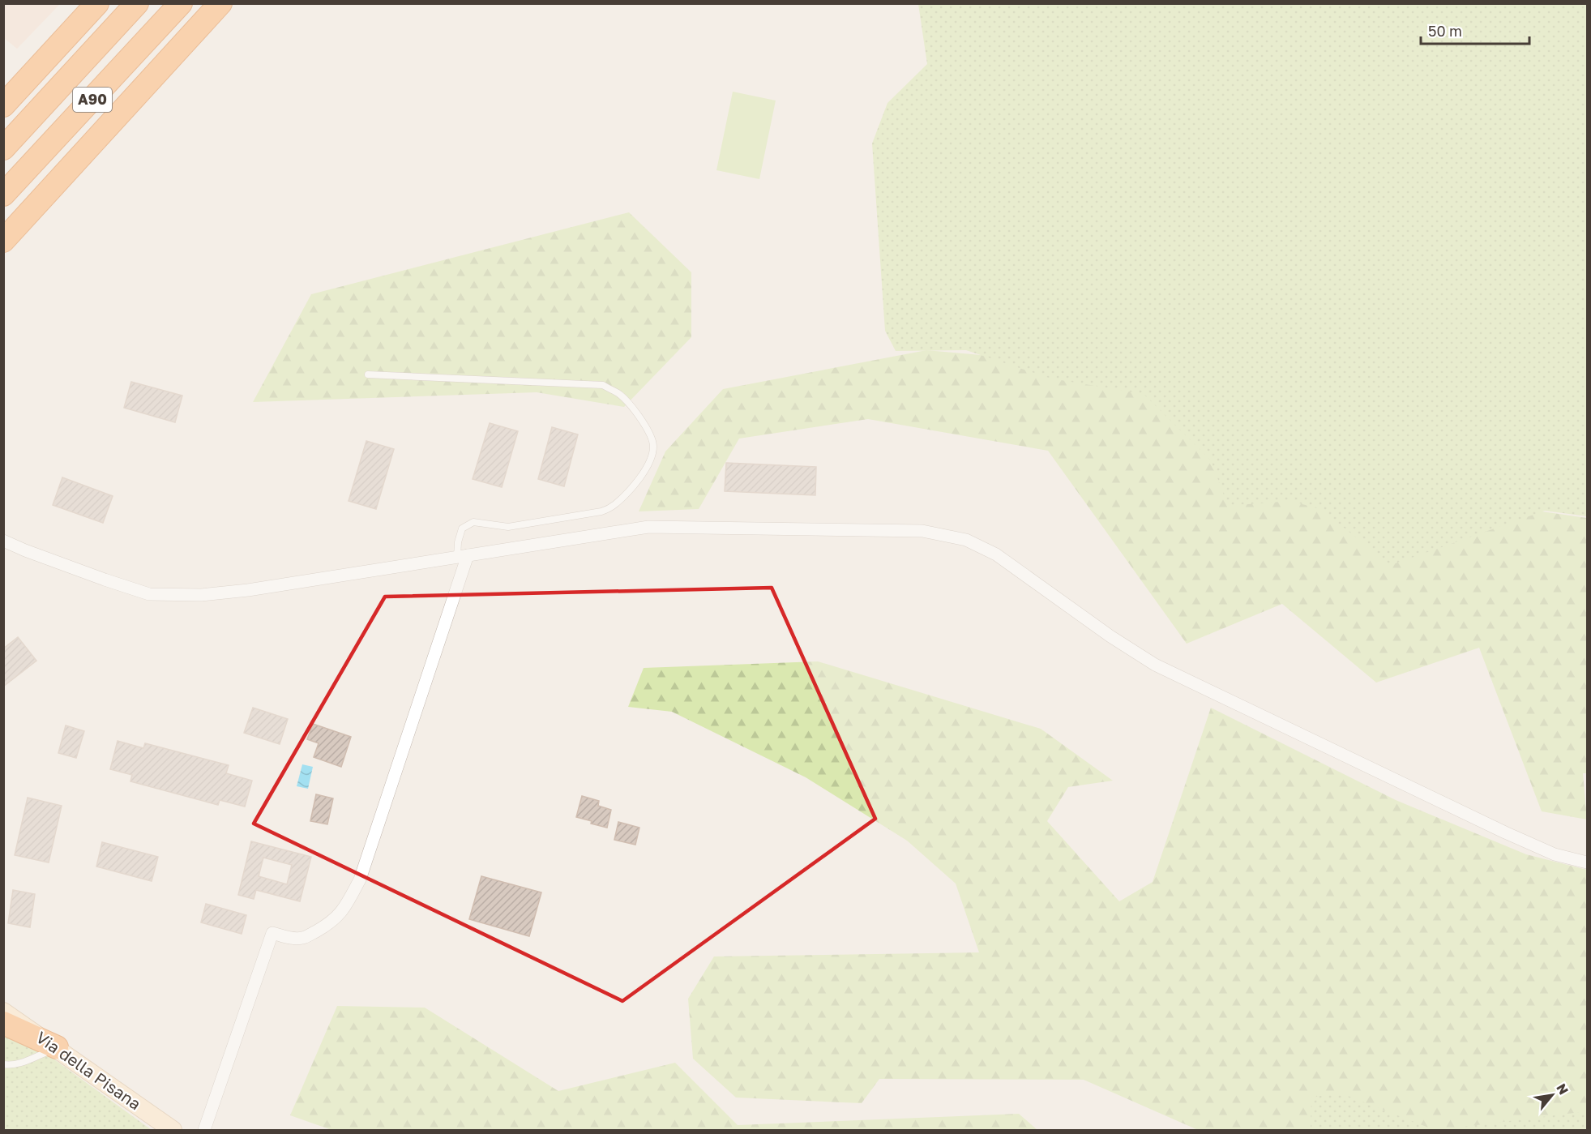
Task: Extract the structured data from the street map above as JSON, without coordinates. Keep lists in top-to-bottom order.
{
  "streets": {
    "highway": ["A90"],
    "main road": ["Via della Pisana"]
  },
  "scale_bar": "50 m",
  "north": "top right"
}
